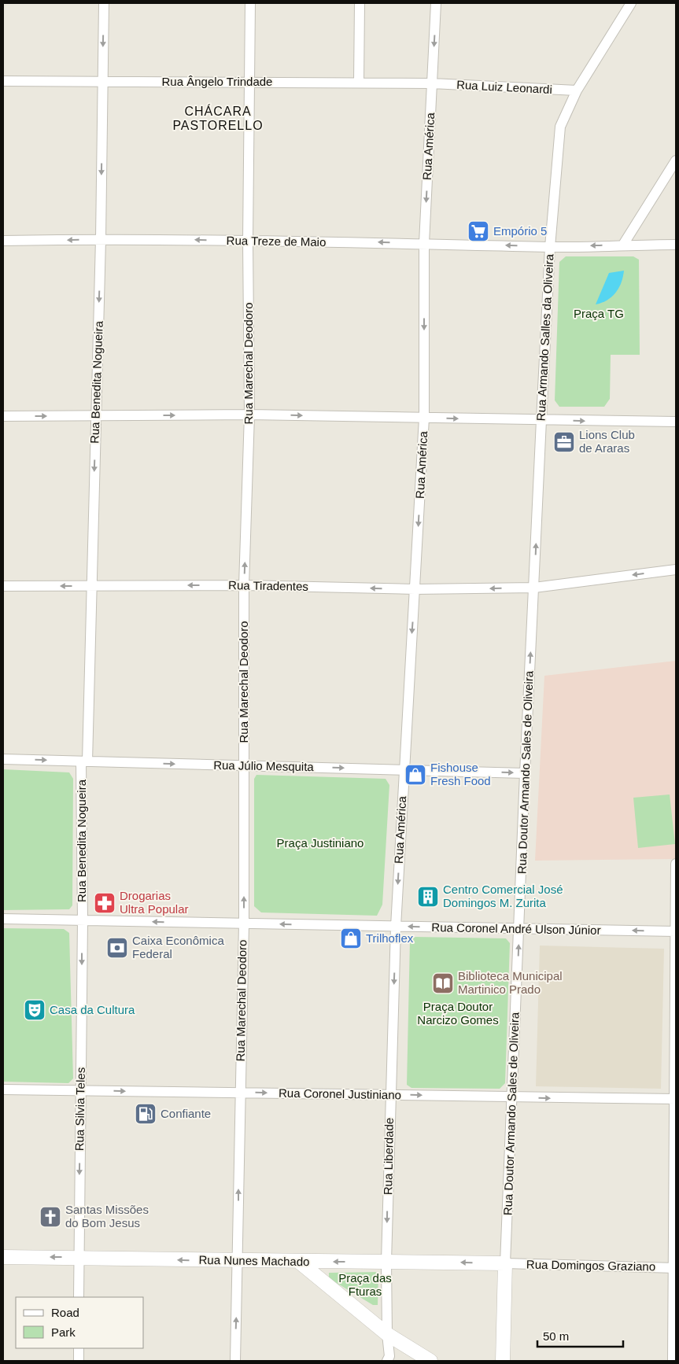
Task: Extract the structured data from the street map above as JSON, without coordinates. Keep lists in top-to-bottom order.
{
  "streets": {
    "street": [
      "Rua Ângelo Trindade",
      "Rua Luiz Leonardi",
      "Rua América",
      "Rua Treze de Maio",
      "Rua Armando Salles da Oliveira",
      "Rua Marechal Deodoro",
      "Rua Benedita Nogueira",
      "Rua Tiradentes",
      "Rua Júlio Mesquita",
      "Rua Doutor Armando Sales de Oliveira",
      "Rua Coronel André Ulson Júnior",
      "Rua Coronel Justiniano",
      "Rua Silvia Teles",
      "Rua Liberdade",
      "Rua Nunes Machado",
      "Rua Domingos Graziano"
    ]
  },
  "crossings": [
    ["Rua Ângelo Trindade", "Rua Luiz Leonardi"],
    ["Rua Ângelo Trindade", "Rua América"],
    ["Rua Ângelo Trindade", "Rua Marechal Deodoro"],
    ["Rua Ângelo Trindade", "Rua Benedita Nogueira"],
    ["Rua Luiz Leonardi", "Rua América"],
    ["Rua Luiz Leonardi", "Rua Armando Salles da Oliveira"],
    ["Rua América", "Rua Treze de Maio"],
    ["Rua América", "Rua Tiradentes"],
    ["Rua América", "Rua Júlio Mesquita"],
    ["Rua América", "Rua Coronel André Ulson Júnior"],
    ["Rua América", "Rua Liberdade"],
    ["Rua Treze de Maio", "Rua Armando Salles da Oliveira"],
    ["Rua Treze de Maio", "Rua Marechal Deodoro"],
    ["Rua Treze de Maio", "Rua Benedita Nogueira"],
    ["Rua Armando Salles da Oliveira", "Rua Tiradentes"],
    ["Rua Armando Salles da Oliveira", "Rua Doutor Armando Sales de Oliveira"],
    ["Rua Marechal Deodoro", "Rua Tiradentes"],
    ["Rua Marechal Deodoro", "Rua Júlio Mesquita"],
    ["Rua Marechal Deodoro", "Rua Coronel André Ulson Júnior"],
    ["Rua Marechal Deodoro", "Rua Coronel Justiniano"],
    ["Rua Marechal Deodoro", "Rua Nunes Machado"],
    ["Rua Benedita Nogueira", "Rua Tiradentes"],
    ["Rua Benedita Nogueira", "Rua Júlio Mesquita"],
    ["Rua Benedita Nogueira", "Rua Coronel André Ulson Júnior"],
    ["Rua Benedita Nogueira", "Rua Silvia Teles"],
    ["Rua Tiradentes", "Rua Doutor Armando Sales de Oliveira"],
    ["Rua Júlio Mesquita", "Rua Doutor Armando Sales de Oliveira"],
    ["Rua Doutor Armando Sales de Oliveira", "Rua Coronel André Ulson Júnior"],
    ["Rua Doutor Armando Sales de Oliveira", "Rua Coronel Justiniano"],
    ["Rua Doutor Armando Sales de Oliveira", "Rua Nunes Machado"],
    ["Rua Doutor Armando Sales de Oliveira", "Rua Domingos Graziano"],
    ["Rua Coronel André Ulson Júnior", "Rua Silvia Teles"],
    ["Rua Coronel André Ulson Júnior", "Rua Liberdade"],
    ["Rua Coronel Justiniano", "Rua Silvia Teles"],
    ["Rua Coronel Justiniano", "Rua Liberdade"],
    ["Rua Silvia Teles", "Rua Nunes Machado"],
    ["Rua Liberdade", "Rua Nunes Machado"],
    ["Rua Nunes Machado", "Rua Domingos Graziano"]
  ],
  "one_way": [
    "Rua América",
    "Rua Treze de Maio",
    "Rua Marechal Deodoro",
    "Rua Benedita Nogueira",
    "Rua Tiradentes",
    "Rua Júlio Mesquita",
    "Rua Doutor Armando Sales de Oliveira",
    "Rua Coronel André Ulson Júnior",
    "Rua Coronel Justiniano",
    "Rua Silvia Teles",
    "Rua Liberdade",
    "Rua Nunes Machado"
  ],
  "districts": ["CHÁCARA PASTORELLO"],
  "parks": [
    "Praça TG",
    "Praça Justiniano",
    "Praça Doutor Narcizo Gomes",
    "Praça das Fturas"
  ],
  "places": {
    "supermarket": ["Empório 5"],
    "office": ["Lions Club de Araras"],
    "shop": ["Fishouse Fresh Food", "Trilhoflex"],
    "building": ["Centro Comercial José Domingos M. Zurita"],
    "pharmacy": ["Drogarias Ultra Popular"],
    "bank": ["Caixa Econômica Federal"],
    "library": ["Biblioteca Municipal Martinico Prado"],
    "theatre": ["Casa da Cultura"],
    "fuel station": ["Confiante"],
    "church": ["Santas Missões do Bom Jesus"]
  },
  "legend": ["Road", "Park"],
  "scale_bar": "50 m"
}
